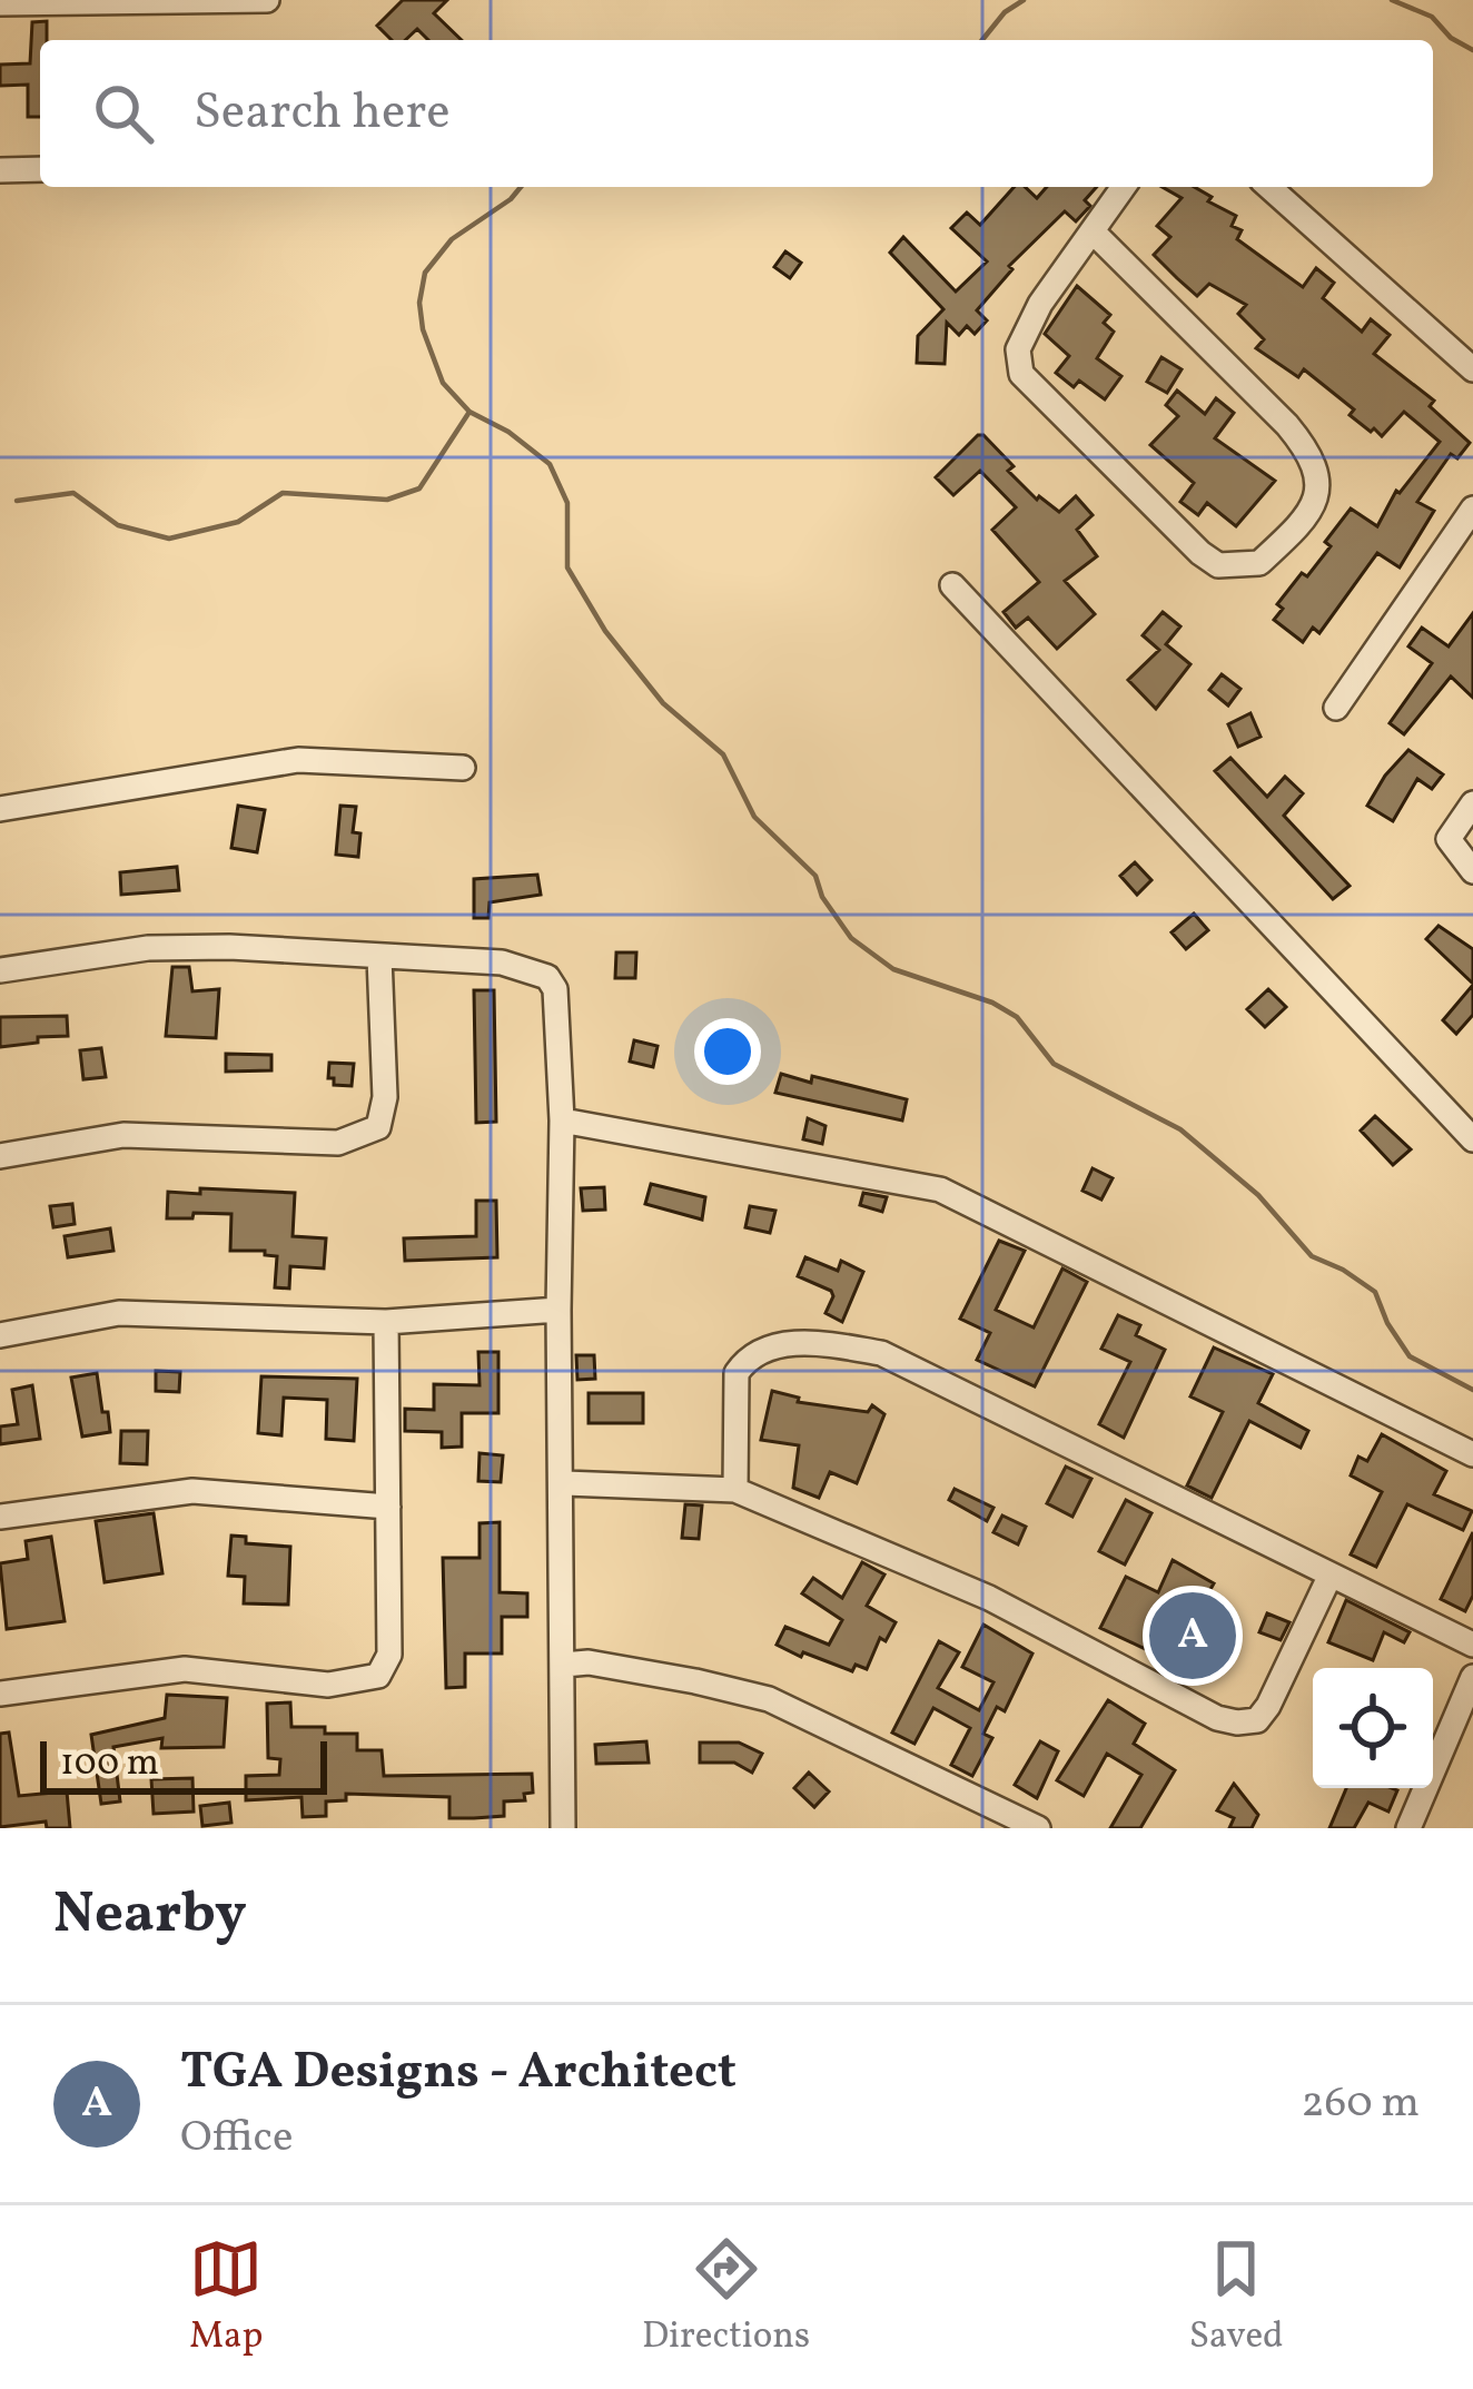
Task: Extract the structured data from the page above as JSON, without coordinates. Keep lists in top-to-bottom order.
{
  "scale_bar": "100 m",
  "page": {
    "search": "Search here",
    "pins": "A",
    "scale": "100 m",
    "heading": "Nearby",
    "list": [
      {
        "mark": "A",
        "name": "TGA Designs - Architect",
        "note": "Office",
        "value": "260 m"
      }
    ],
    "nav": ["Map", "Directions", "Saved"]
  }
}
